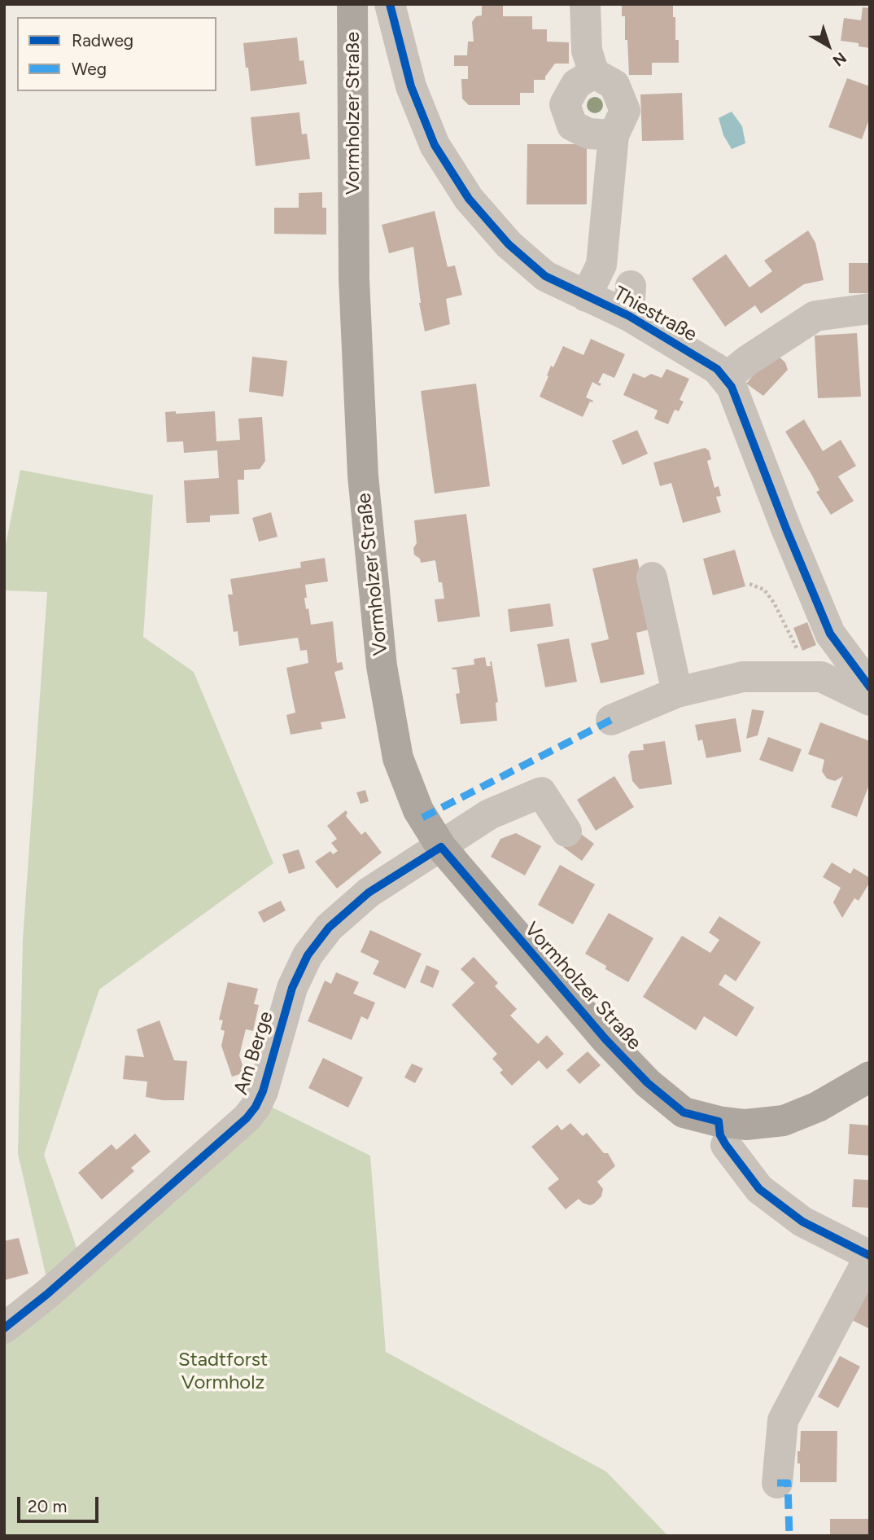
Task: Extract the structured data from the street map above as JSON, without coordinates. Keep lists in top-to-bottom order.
{
  "streets": {
    "main road": ["Vormholzer Straße"],
    "street": ["Thiestraße", "Am Berge"]
  },
  "crossings": [
    ["Vormholzer Straße", "Am Berge"]
  ],
  "parks": ["Stadtforst Vormholz"],
  "legend": ["Radweg", "Weg"],
  "scale_bar": "20 m",
  "north": "bottom right"
}
